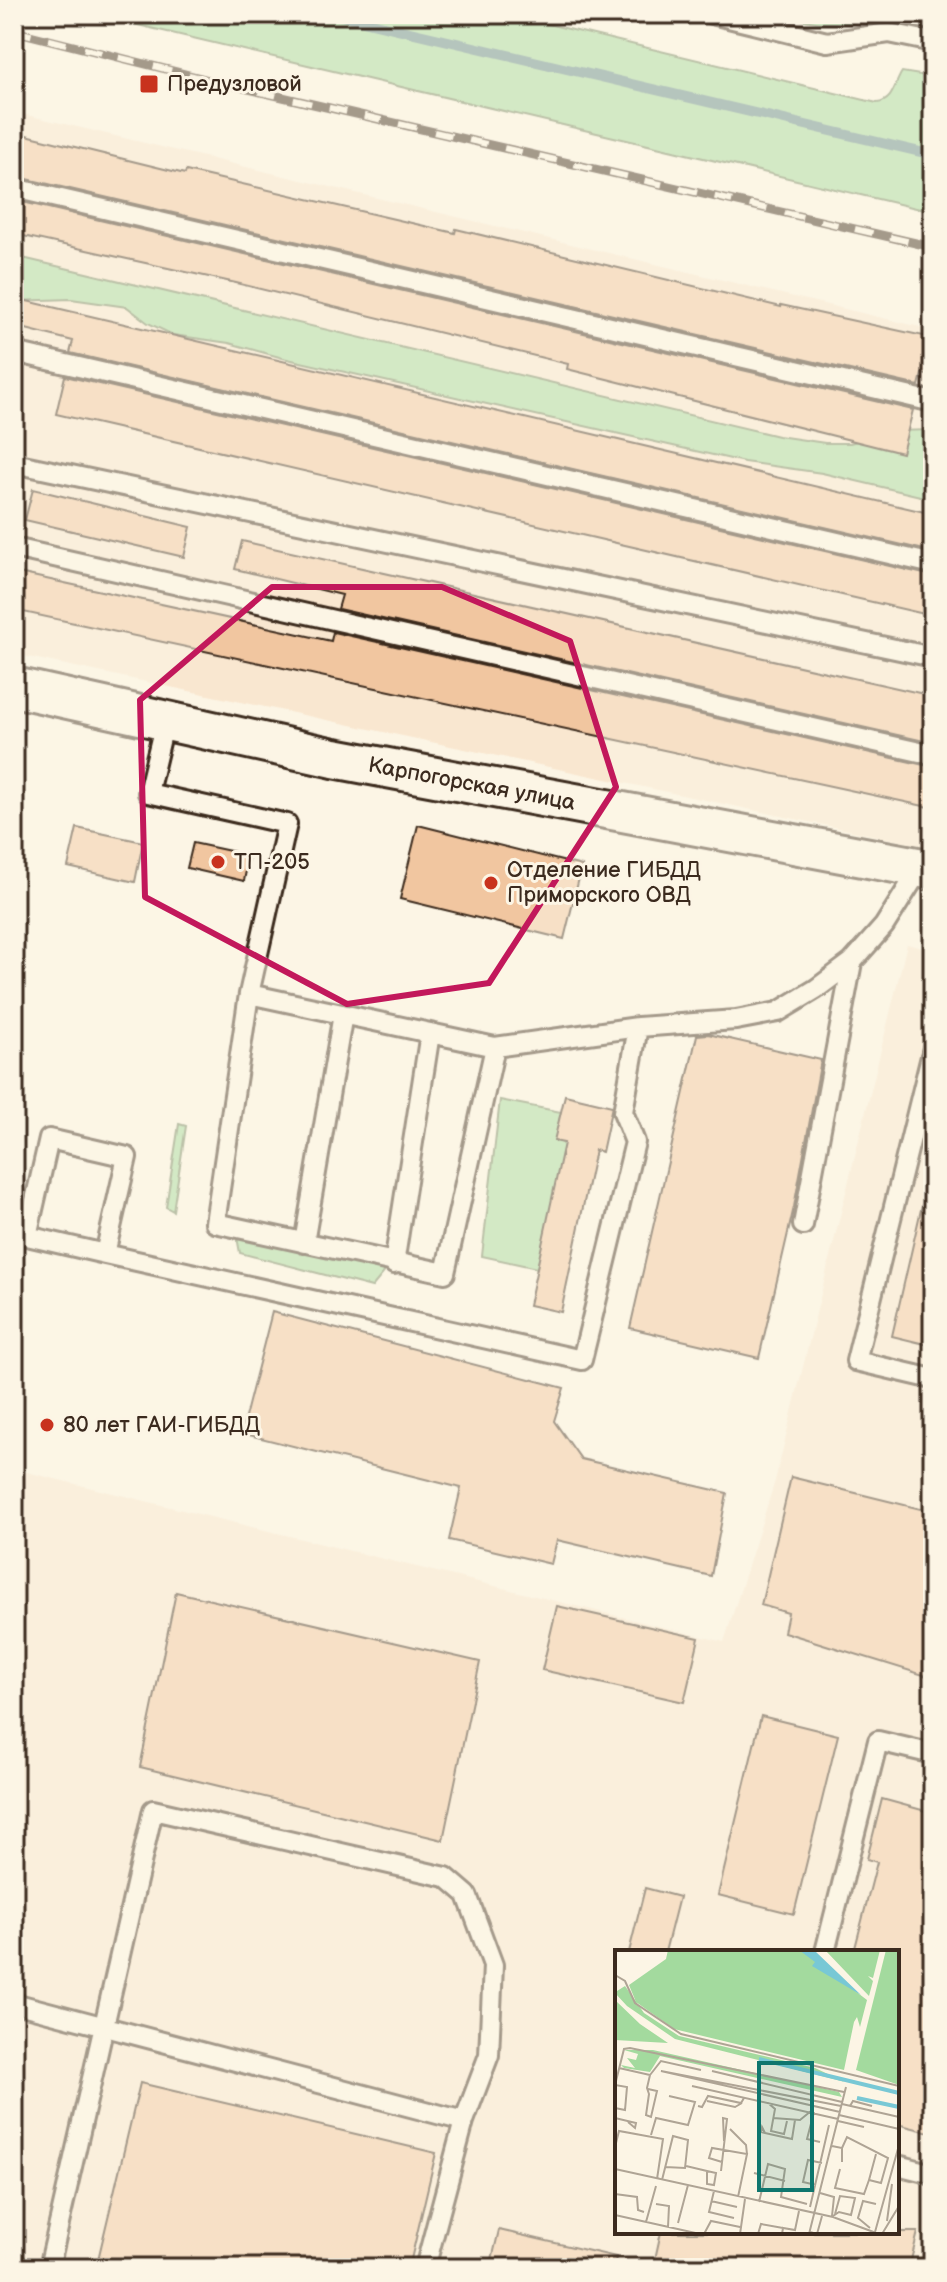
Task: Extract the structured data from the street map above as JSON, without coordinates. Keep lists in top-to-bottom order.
{
  "streets": {
    "street": ["Карпогорская улица"]
  },
  "places": {
    "transit": ["Предузловой"],
    "other": ["ТП-205", "Отделение ГИБДД Приморского ОВД", "80 лет ГАИ-ГИБДД"]
  }
}
